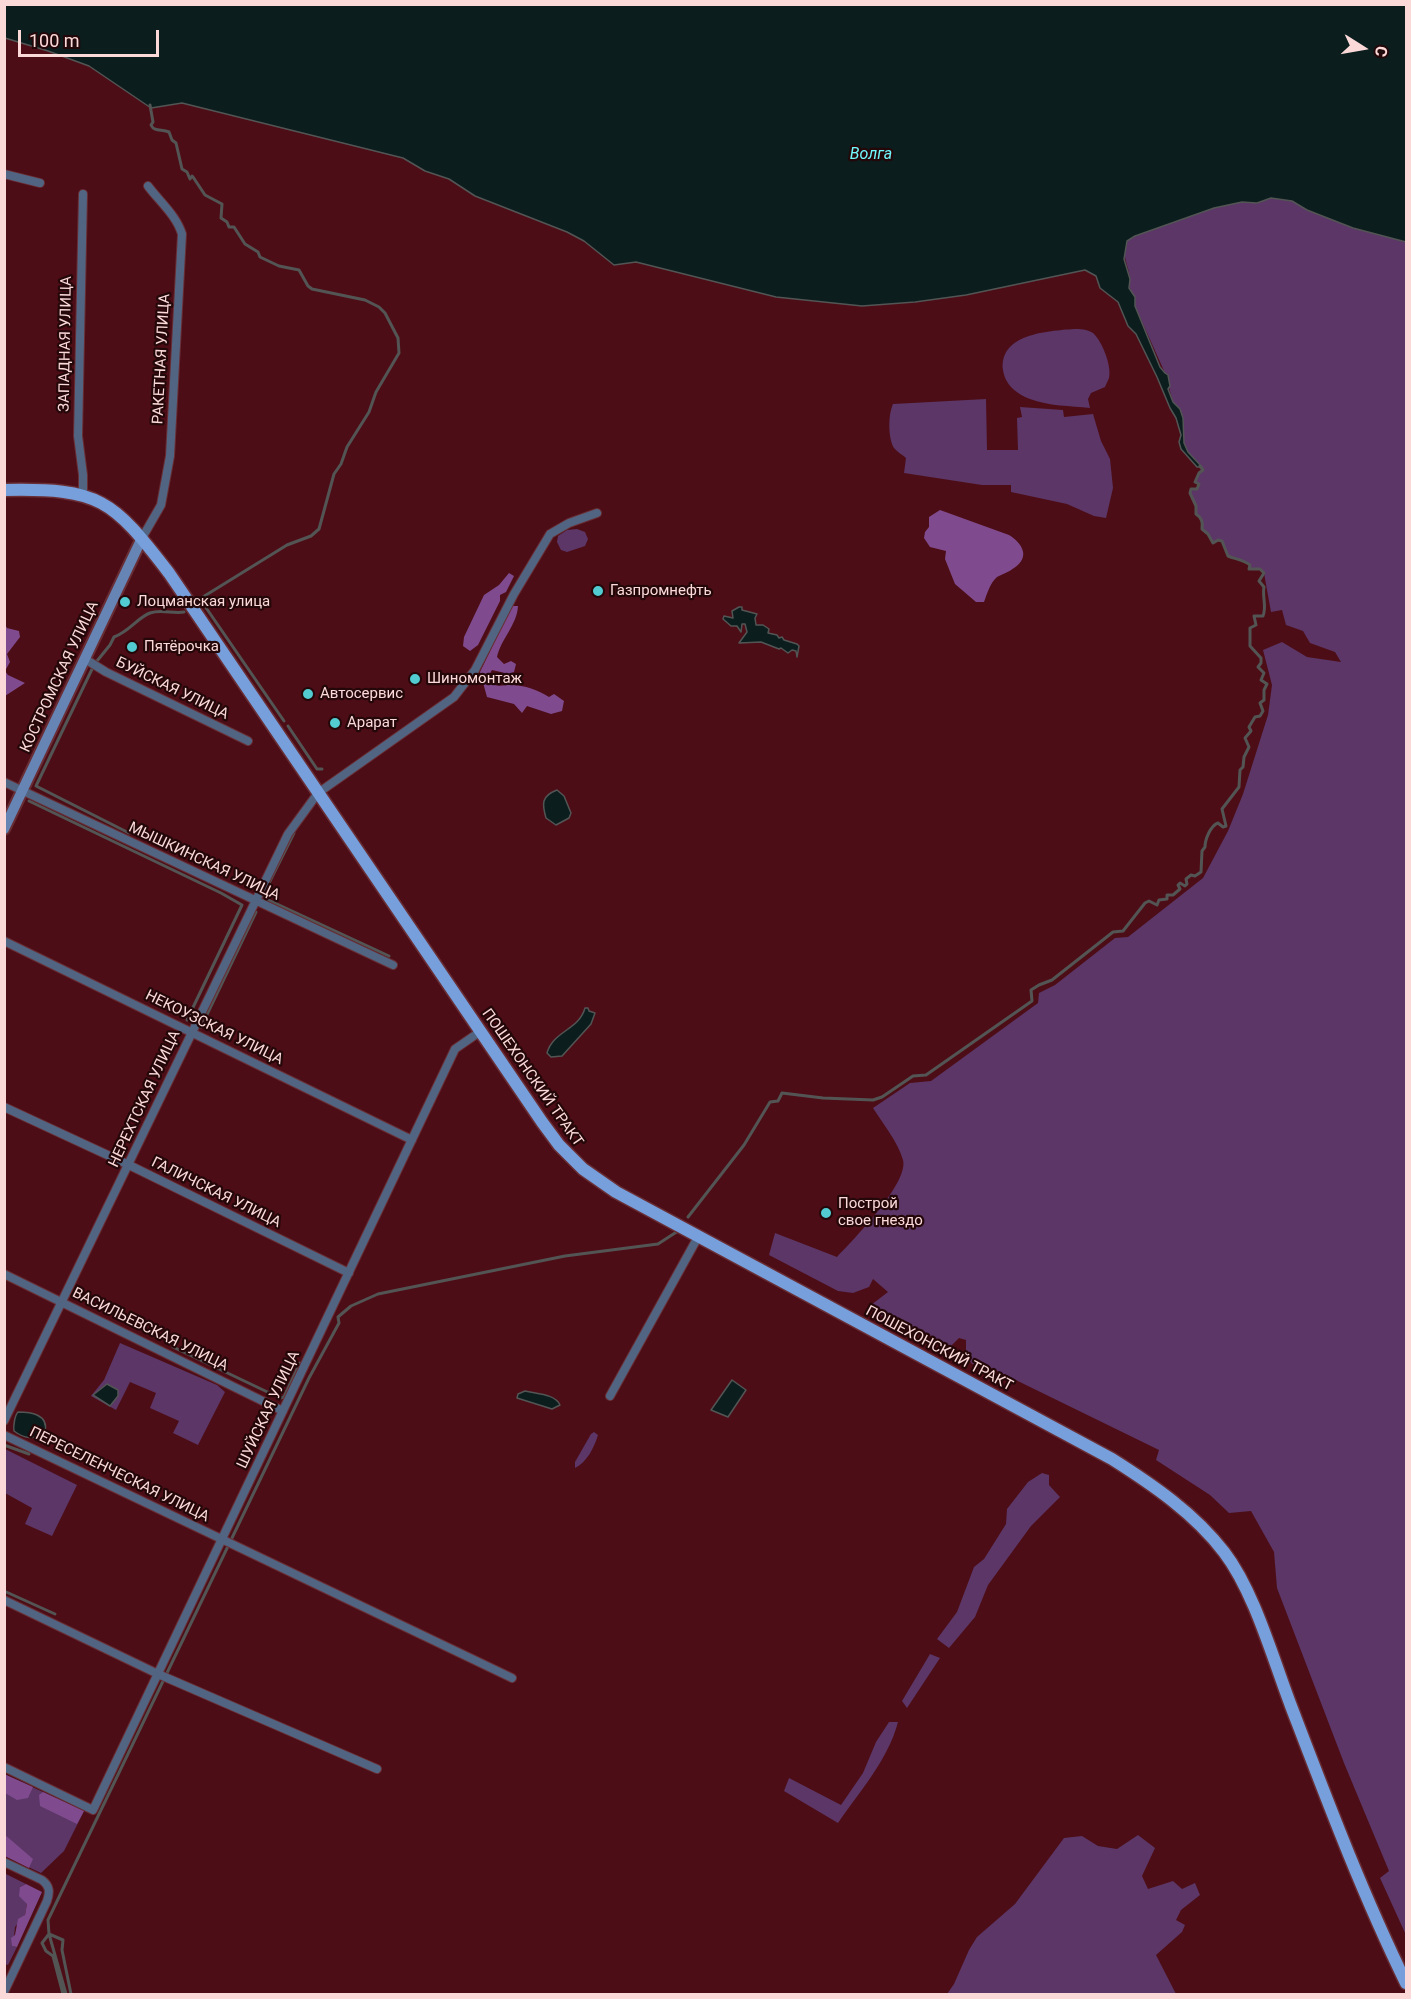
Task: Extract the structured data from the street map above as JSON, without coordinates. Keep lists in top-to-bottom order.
{
  "streets": {
    "main road": ["ПОШЕХОНСКИЙ ТРАКТ"],
    "street": [
      "ЗАПАДНАЯ УЛИЦА",
      "РАКЕТНАЯ УЛИЦА",
      "КОСТРОМСКАЯ УЛИЦА",
      "БУЙСКАЯ УЛИЦА",
      "МЫШКИНСКАЯ УЛИЦА",
      "НЕКОУЗСКАЯ УЛИЦА",
      "НЕРЕХТСКАЯ УЛИЦА",
      "ГАЛИЧСКАЯ УЛИЦА",
      "ВАСИЛЬЕВСКАЯ УЛИЦА",
      "ШУЙСКАЯ УЛИЦА",
      "ПЕРЕСЕЛЕНЧЕСКАЯ УЛИЦА"
    ]
  },
  "crossings": [
    ["ЗАПАДНАЯ УЛИЦА", "ПОШЕХОНСКИЙ ТРАКТ"],
    ["РАКЕТНАЯ УЛИЦА", "КОСТРОМСКАЯ УЛИЦА"],
    ["РАКЕТНАЯ УЛИЦА", "ПОШЕХОНСКИЙ ТРАКТ"],
    ["КОСТРОМСКАЯ УЛИЦА", "БУЙСКАЯ УЛИЦА"],
    ["КОСТРОМСКАЯ УЛИЦА", "МЫШКИНСКАЯ УЛИЦА"],
    ["КОСТРОМСКАЯ УЛИЦА", "ПОШЕХОНСКИЙ ТРАКТ"],
    ["МЫШКИНСКАЯ УЛИЦА", "НЕРЕХТСКАЯ УЛИЦА"],
    ["НЕКОУЗСКАЯ УЛИЦА", "НЕРЕХТСКАЯ УЛИЦА"],
    ["НЕКОУЗСКАЯ УЛИЦА", "ШУЙСКАЯ УЛИЦА"],
    ["ПОШЕХОНСКИЙ ТРАКТ", "НЕРЕХТСКАЯ УЛИЦА"],
    ["ПОШЕХОНСКИЙ ТРАКТ", "ШУЙСКАЯ УЛИЦА"],
    ["НЕРЕХТСКАЯ УЛИЦА", "ГАЛИЧСКАЯ УЛИЦА"],
    ["НЕРЕХТСКАЯ УЛИЦА", "ВАСИЛЬЕВСКАЯ УЛИЦА"],
    ["ГАЛИЧСКАЯ УЛИЦА", "ШУЙСКАЯ УЛИЦА"],
    ["ВАСИЛЬЕВСКАЯ УЛИЦА", "ШУЙСКАЯ УЛИЦА"],
    ["ШУЙСКАЯ УЛИЦА", "ПЕРЕСЕЛЕНЧЕСКАЯ УЛИЦА"]
  ],
  "water": ["Волга"],
  "places": [
    "Газпромнефть",
    "Лоцманская улица",
    "Пятёрочка",
    "Шиномонтаж",
    "Автосервис",
    "Арарат",
    "Построй свое гнездо"
  ],
  "scale_bar": "100 m",
  "north": "right"
}
